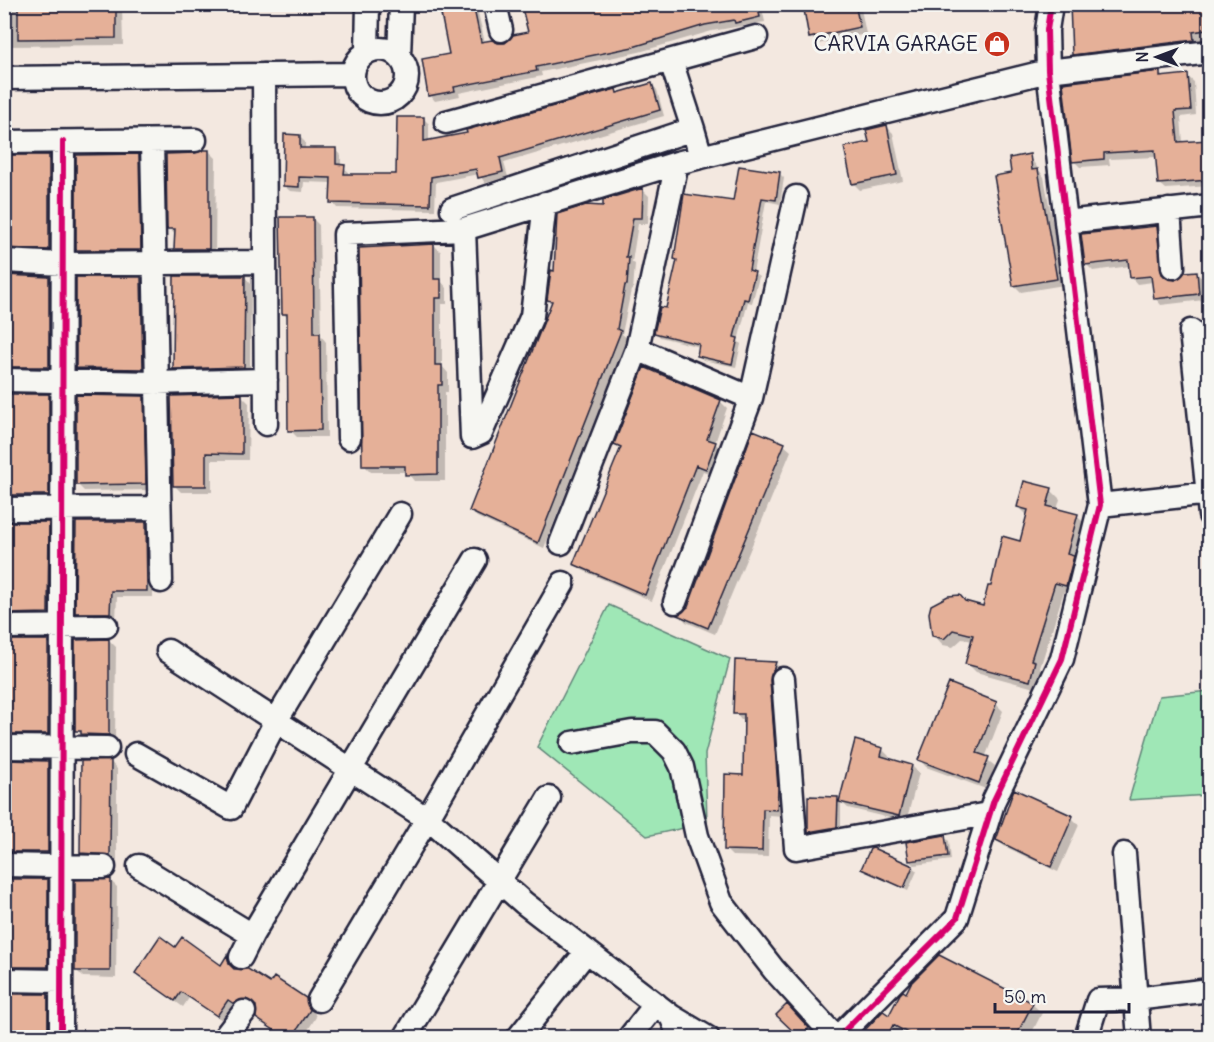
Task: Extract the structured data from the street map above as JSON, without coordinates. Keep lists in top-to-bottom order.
{
  "places": {
    "shop": ["CARVIA GARAGE"]
  },
  "scale_bar": "50 m",
  "north": "left"
}
